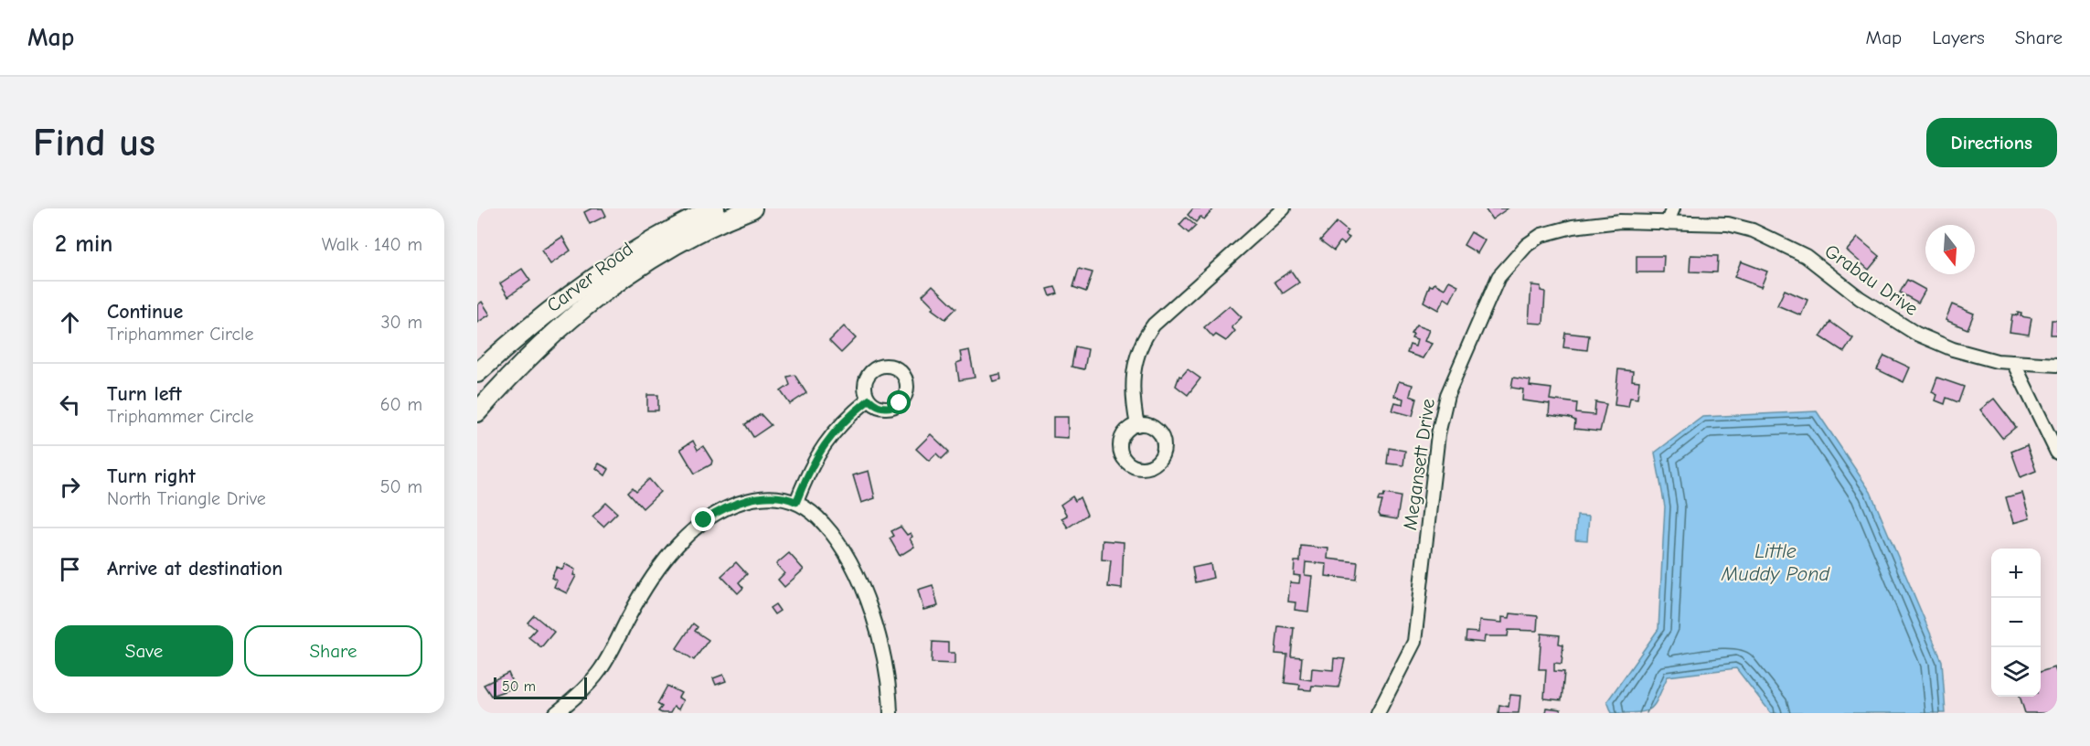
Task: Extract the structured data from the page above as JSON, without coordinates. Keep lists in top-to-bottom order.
{
  "streets": {
    "highway": ["Carver Road"],
    "street": ["Grabau Drive", "Megansett Drive"]
  },
  "crossings": [
    ["Grabau Drive", "Megansett Drive"]
  ],
  "water": ["Little Muddy Pond"],
  "scale_bar": "50 m",
  "north": "bottom",
  "page": {
    "header": "Map",
    "nav": ["Map", "Layers", "Share"],
    "buttons": [
      "Directions",
      ["Save", "Share"]
    ],
    "title": "Find us",
    "heading": ["2 min", "Walk · 140 m"],
    "list": [
      ["Continue", "Triphammer Circle", "30 m"],
      ["Turn left", "Triphammer Circle", "60 m"],
      ["Turn right", "North Triangle Drive", "50 m"],
      "Arrive at destination"
    ],
    "map_buttons": ["+", "−"],
    "scale": "50 m"
  }
}
